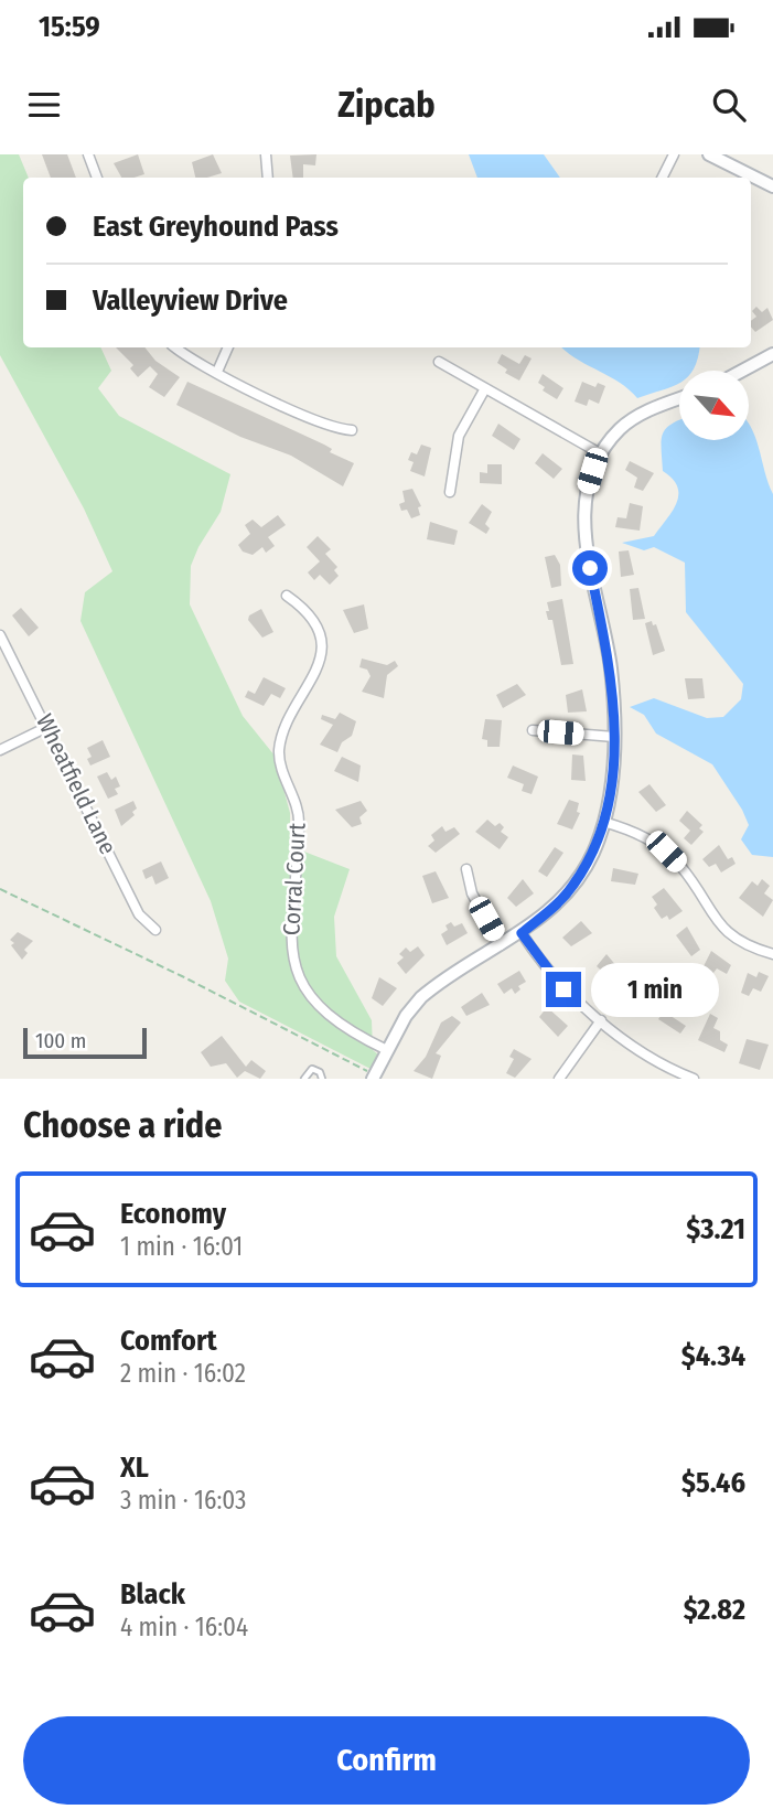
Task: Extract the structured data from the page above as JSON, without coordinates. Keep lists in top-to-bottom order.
{
  "streets": {
    "street": ["Wheatfield Lane", "Corral Court"]
  },
  "scale_bar": "100 m",
  "north": "bottom right",
  "page": {
    "status": "15:59",
    "header": "Zipcab",
    "banner": ["East Greyhound Pass", "Valleyview Drive"],
    "bubble": "1 min",
    "scale": "100 m",
    "heading": "Choose a ride",
    "list": [
      {
        "name": "Economy",
        "note": "1 min · 16:01",
        "value": "$3.21"
      },
      {
        "name": "Comfort",
        "note": "2 min · 16:02",
        "value": "$4.34"
      },
      {
        "name": "XL",
        "note": "3 min · 16:03",
        "value": "$5.46"
      },
      {
        "name": "Black",
        "note": "4 min · 16:04",
        "value": "$2.82"
      }
    ],
    "buttons": "Confirm"
  }
}
